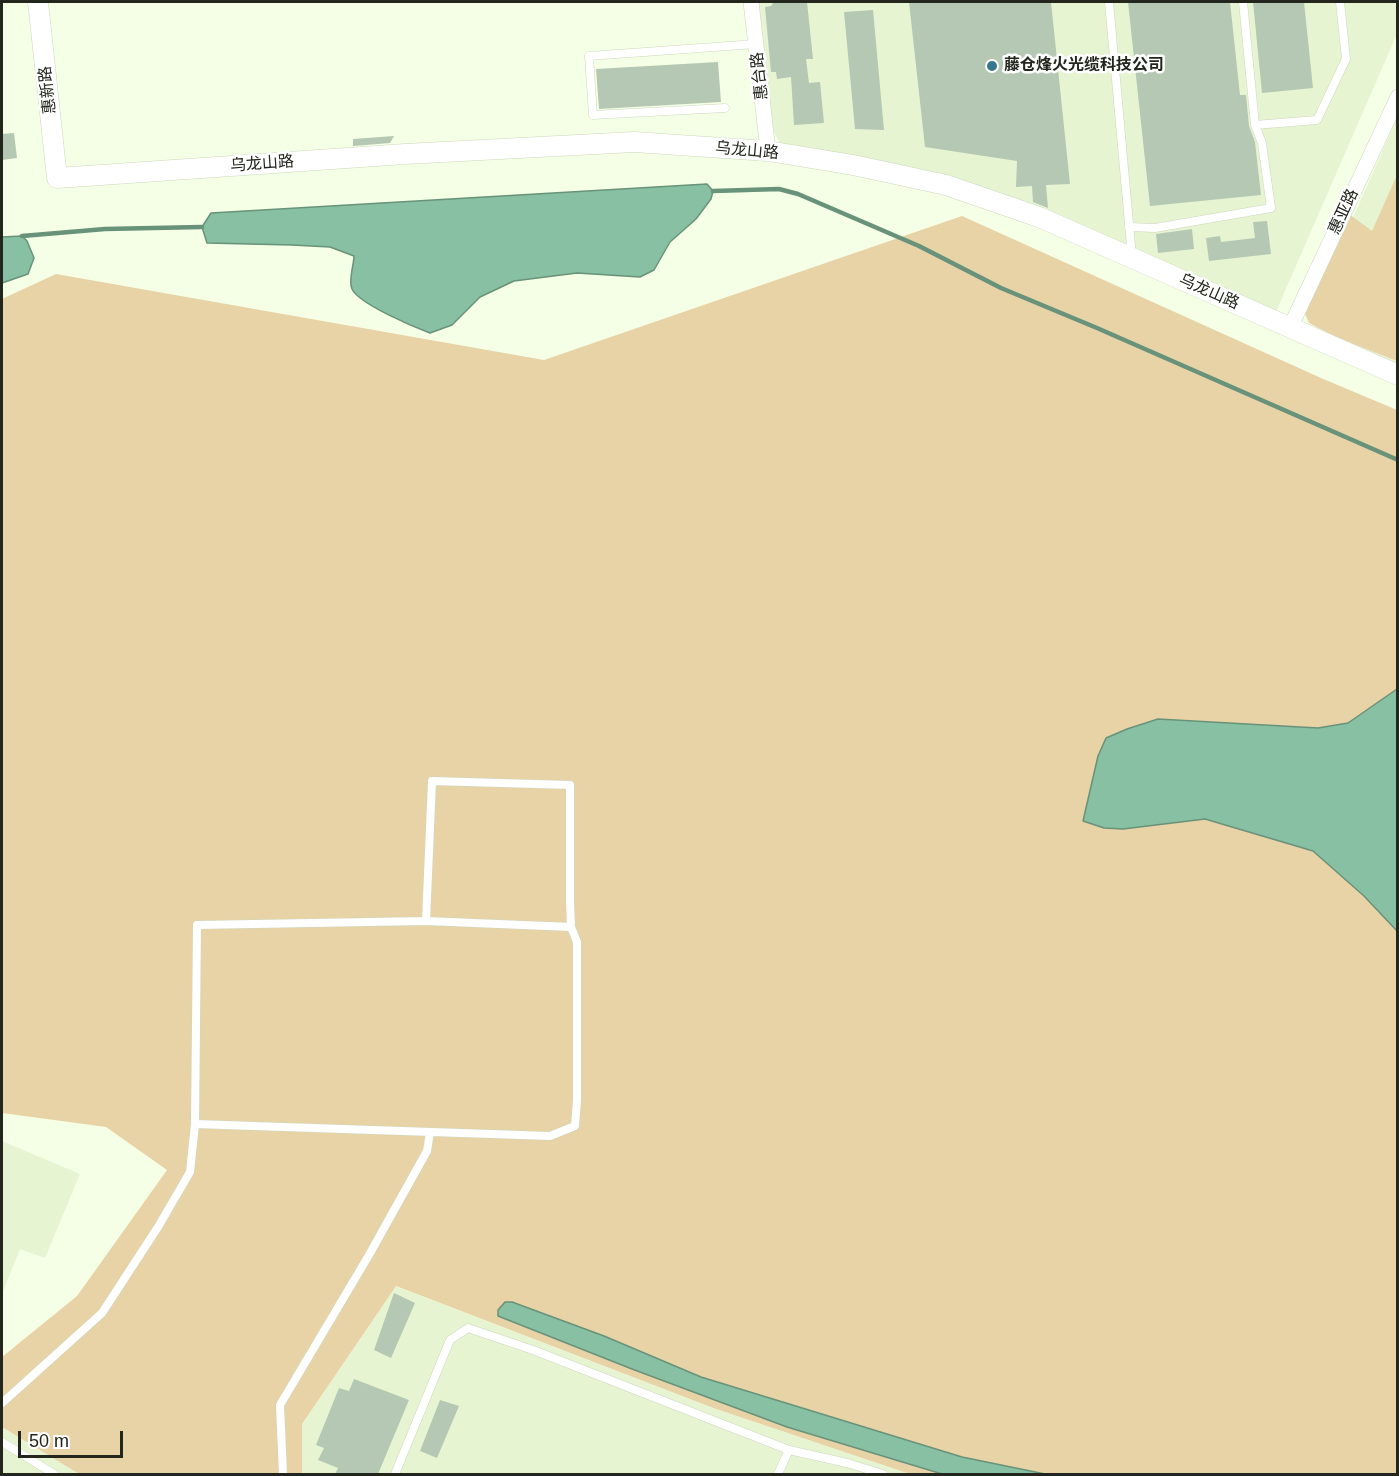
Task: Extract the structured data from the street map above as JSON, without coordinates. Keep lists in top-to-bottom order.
{
  "streets": {
    "street": [
      "惠台路",
      "惠新路",
      "乌龙山路",
      "惠亚路"
    ]
  },
  "crossings": [
    ["惠台路", "乌龙山路"],
    ["惠新路", "乌龙山路"],
    ["乌龙山路", "惠亚路"]
  ],
  "places": ["藤仓烽火光缆科技公司"],
  "scale_bar": "50 m"
}
